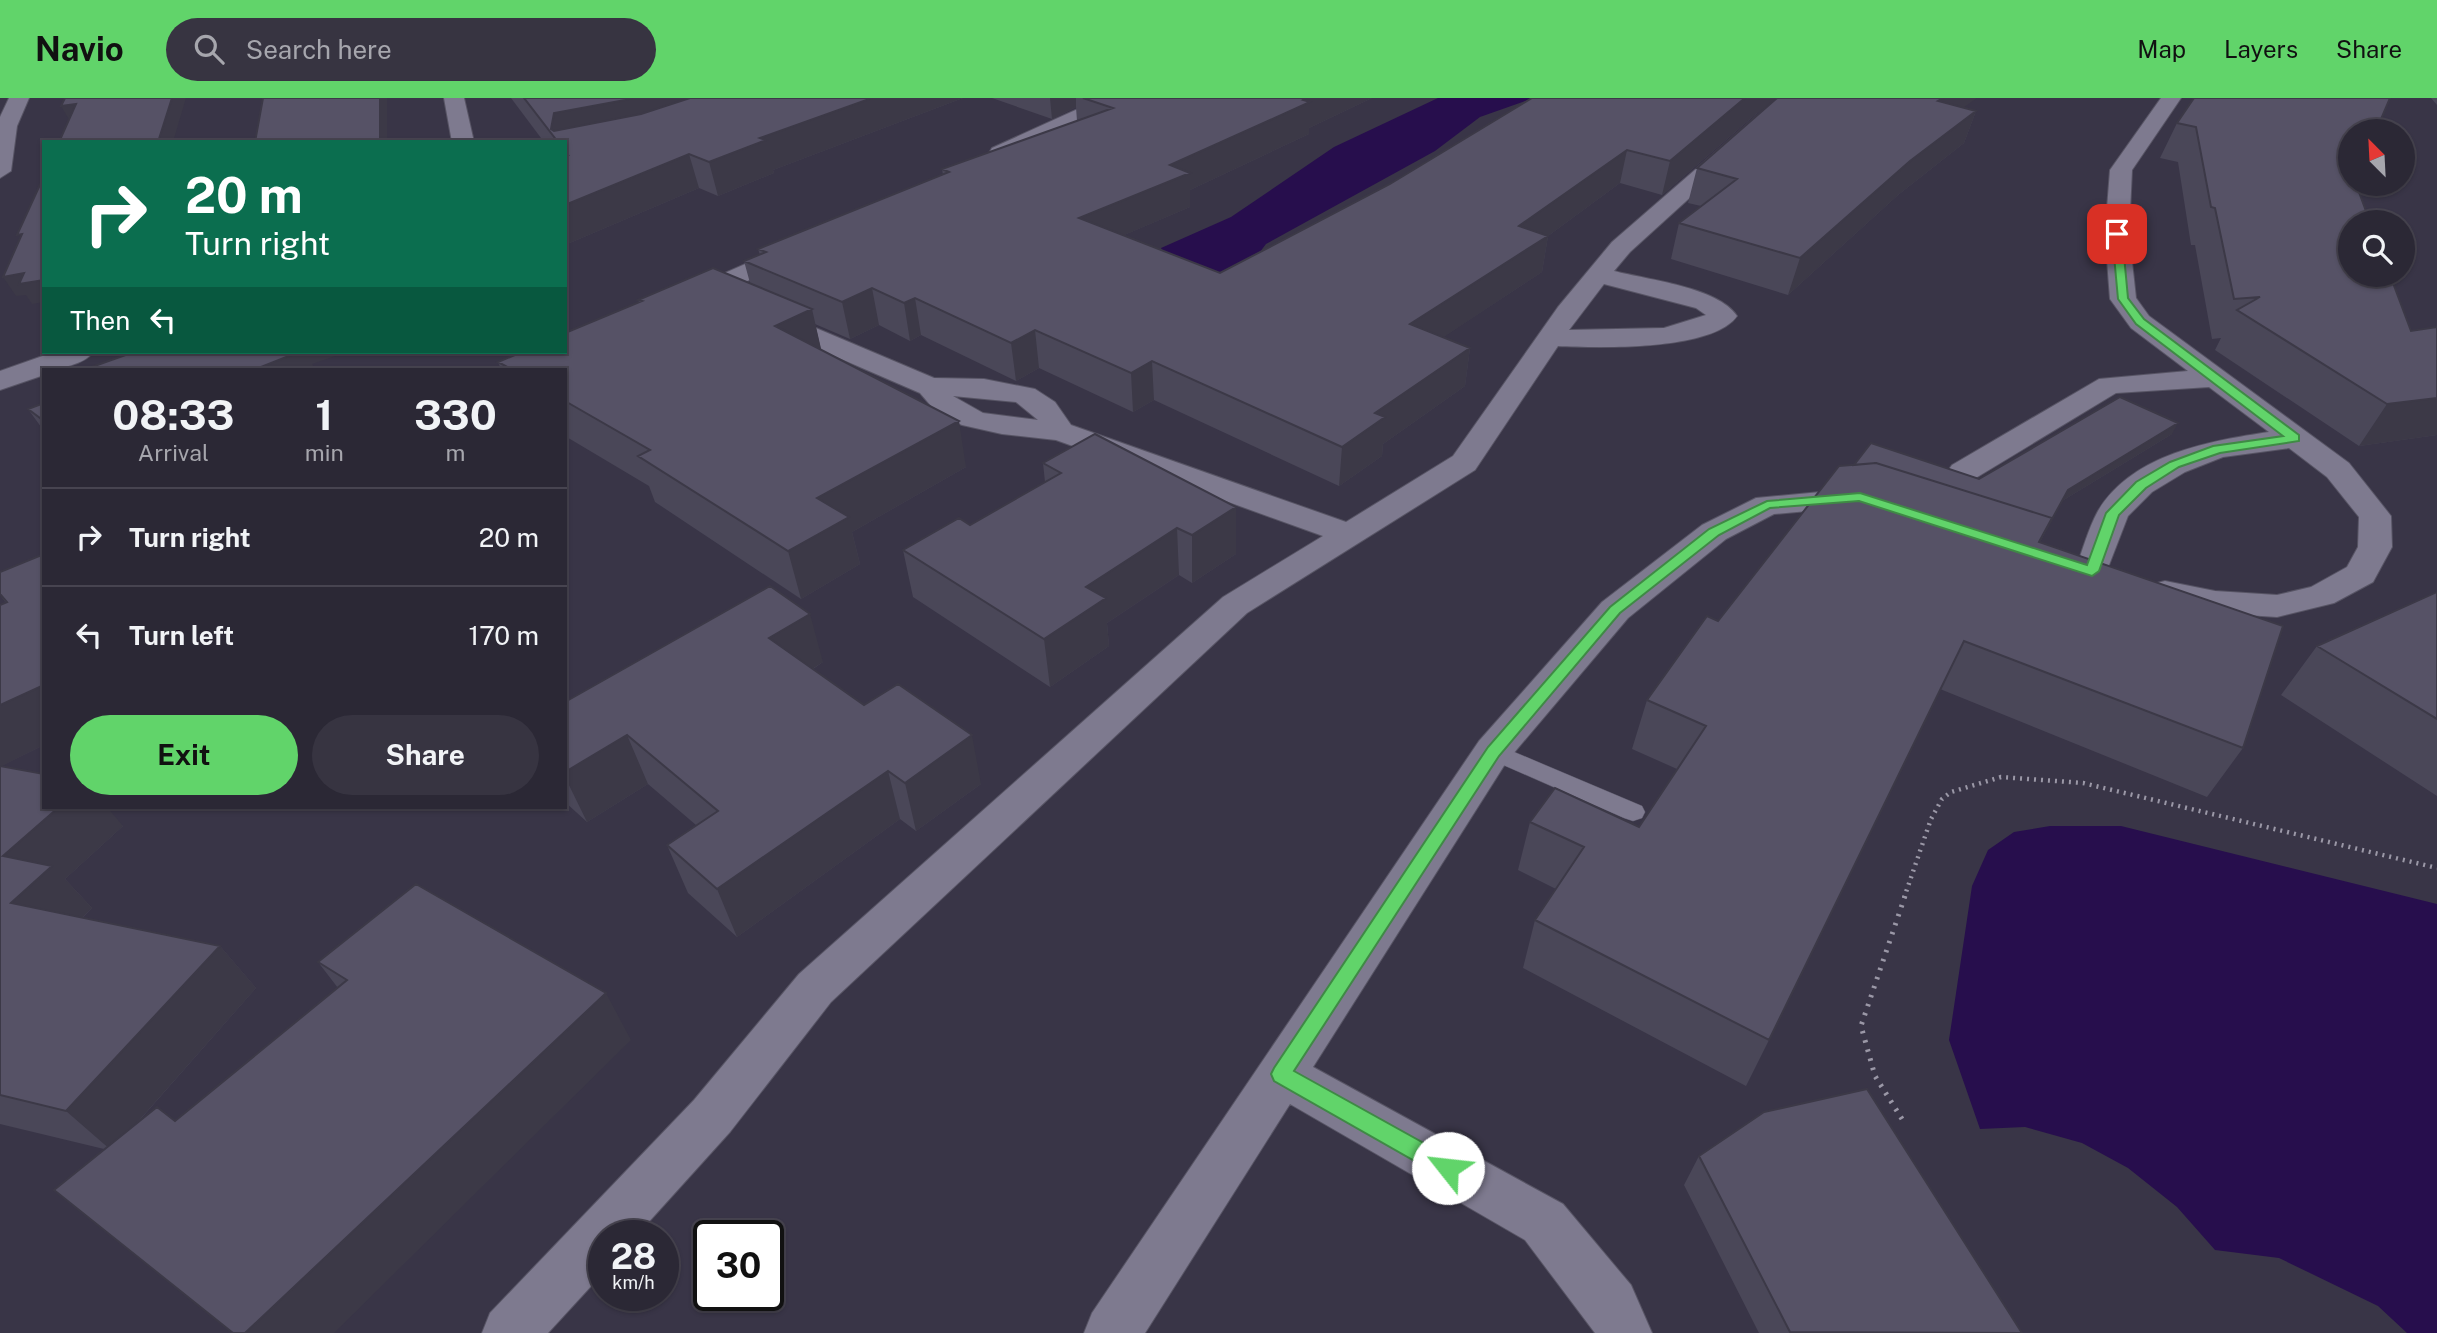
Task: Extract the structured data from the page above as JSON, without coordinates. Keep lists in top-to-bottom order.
{
  "north": "top left",
  "page": {
    "header": "Navio",
    "search": "Search here",
    "nav": ["Map", "Layers", "Share"],
    "turn": ["20 m", "Turn right"],
    "then": "Then",
    "eta": [
      "08:33",
      "Arrival",
      "1",
      "min",
      "330",
      "m"
    ],
    "list": [
      {
        "name": "Turn right",
        "value": "20 m"
      },
      {
        "name": "Turn left",
        "value": "170 m"
      }
    ],
    "buttons": ["Exit", "Share"],
    "speed": "28 km/h",
    "limit": "30"
  }
}
